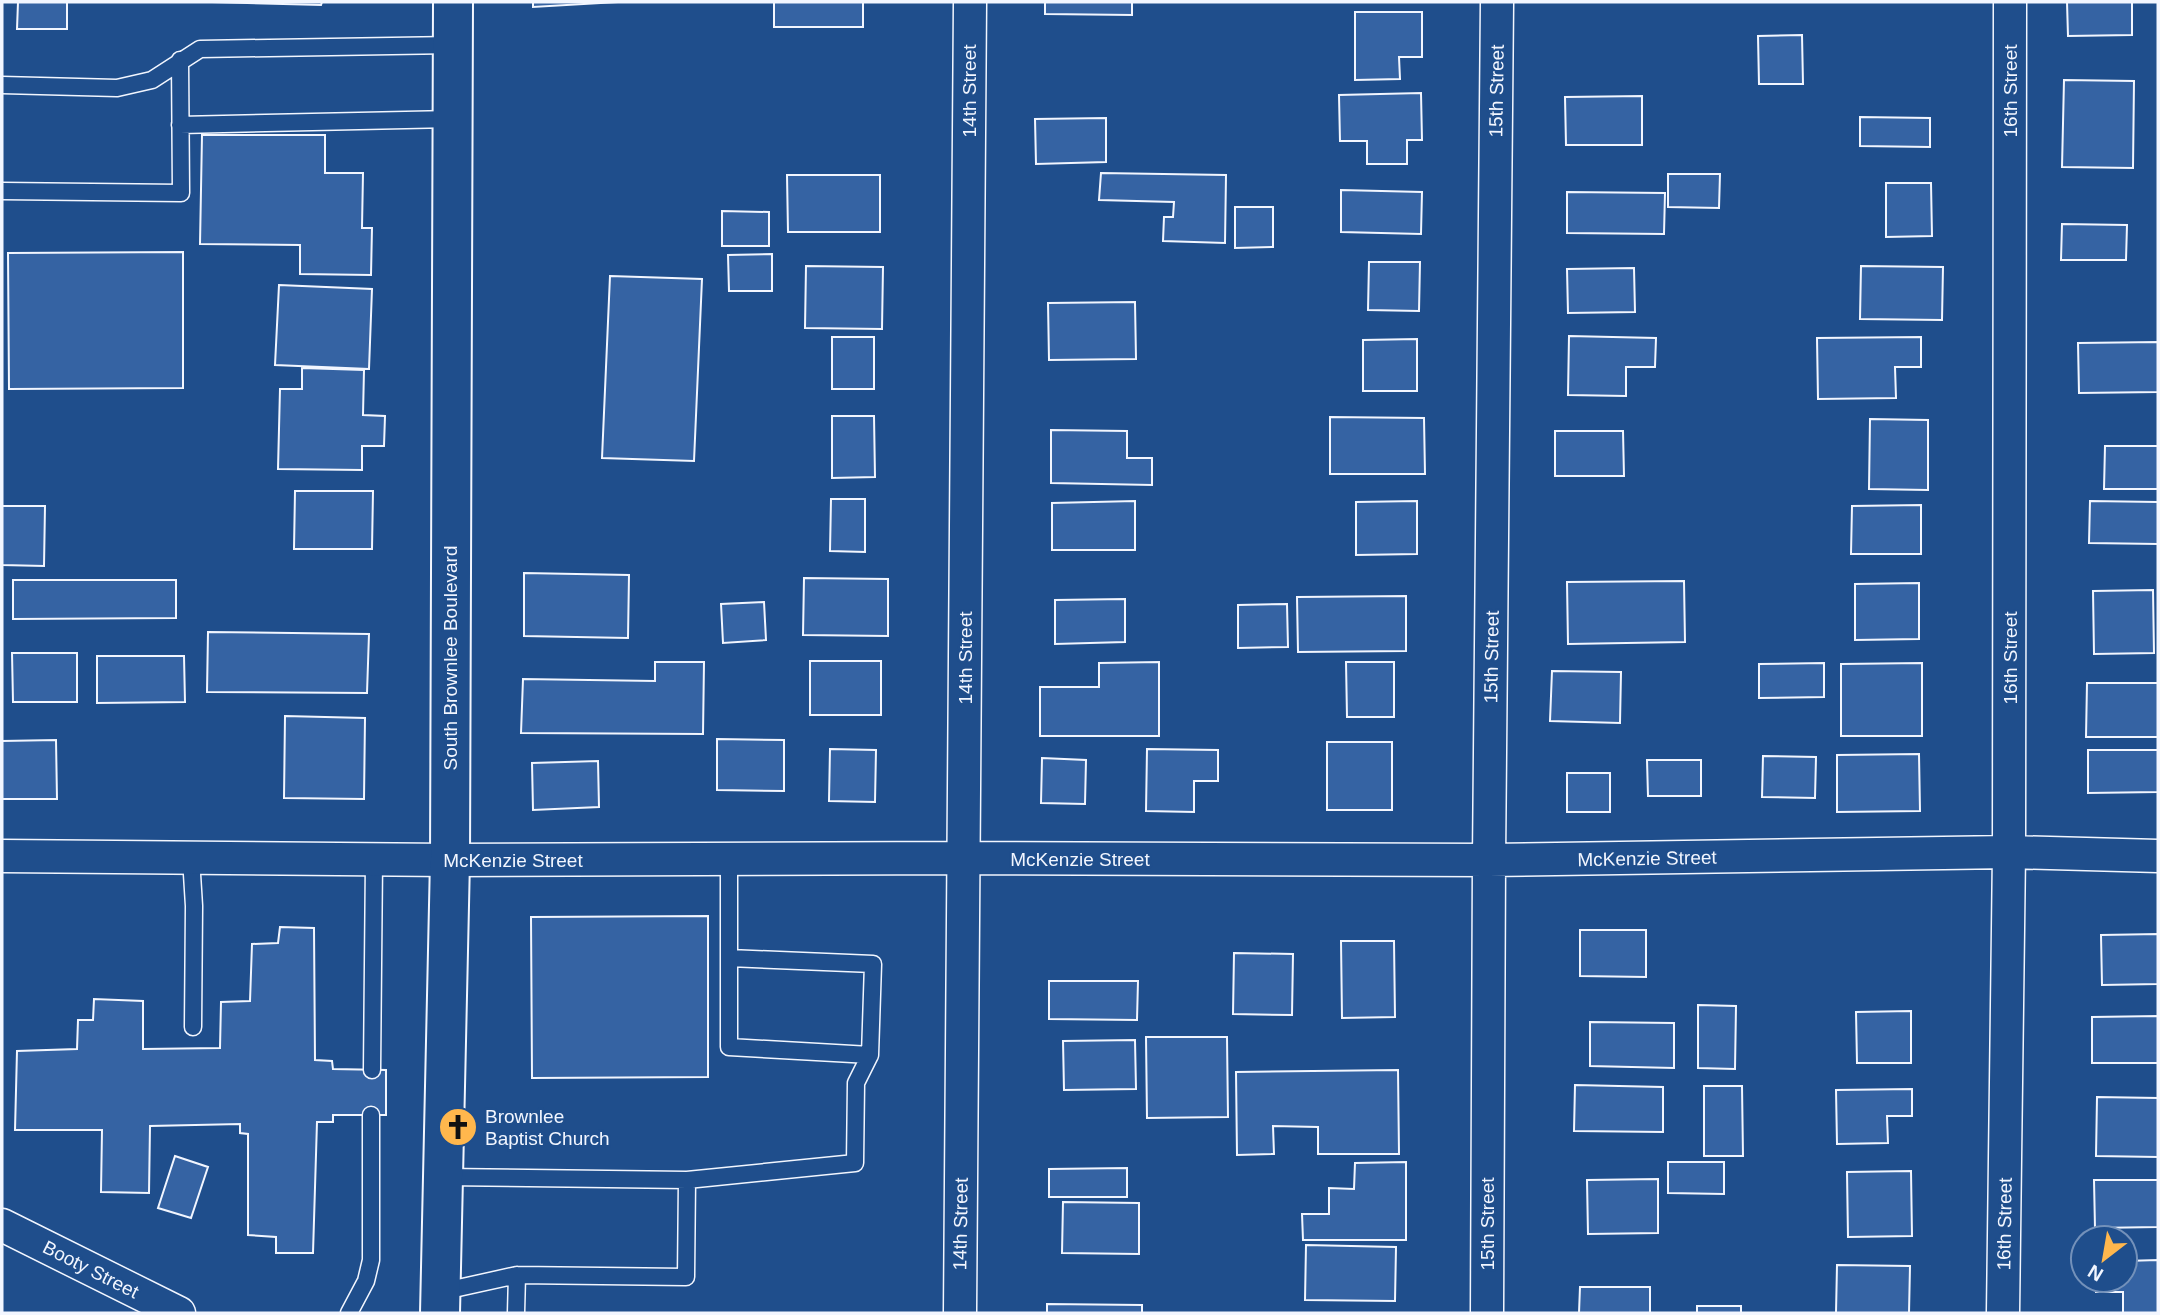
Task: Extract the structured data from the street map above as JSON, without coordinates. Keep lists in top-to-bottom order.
{
  "streets": {
    "main road": ["South Brownlee Boulevard"],
    "street": [
      "14th Street",
      "15th Street",
      "16th Street",
      "McKenzie Street",
      "Booty Street"
    ]
  },
  "crossings": [
    ["14th Street", "McKenzie Street"],
    ["15th Street", "McKenzie Street"],
    ["16th Street", "McKenzie Street"],
    ["South Brownlee Boulevard", "McKenzie Street"]
  ],
  "places": {
    "church": ["Brownlee Baptist Church"]
  },
  "north": "bottom left"
}
